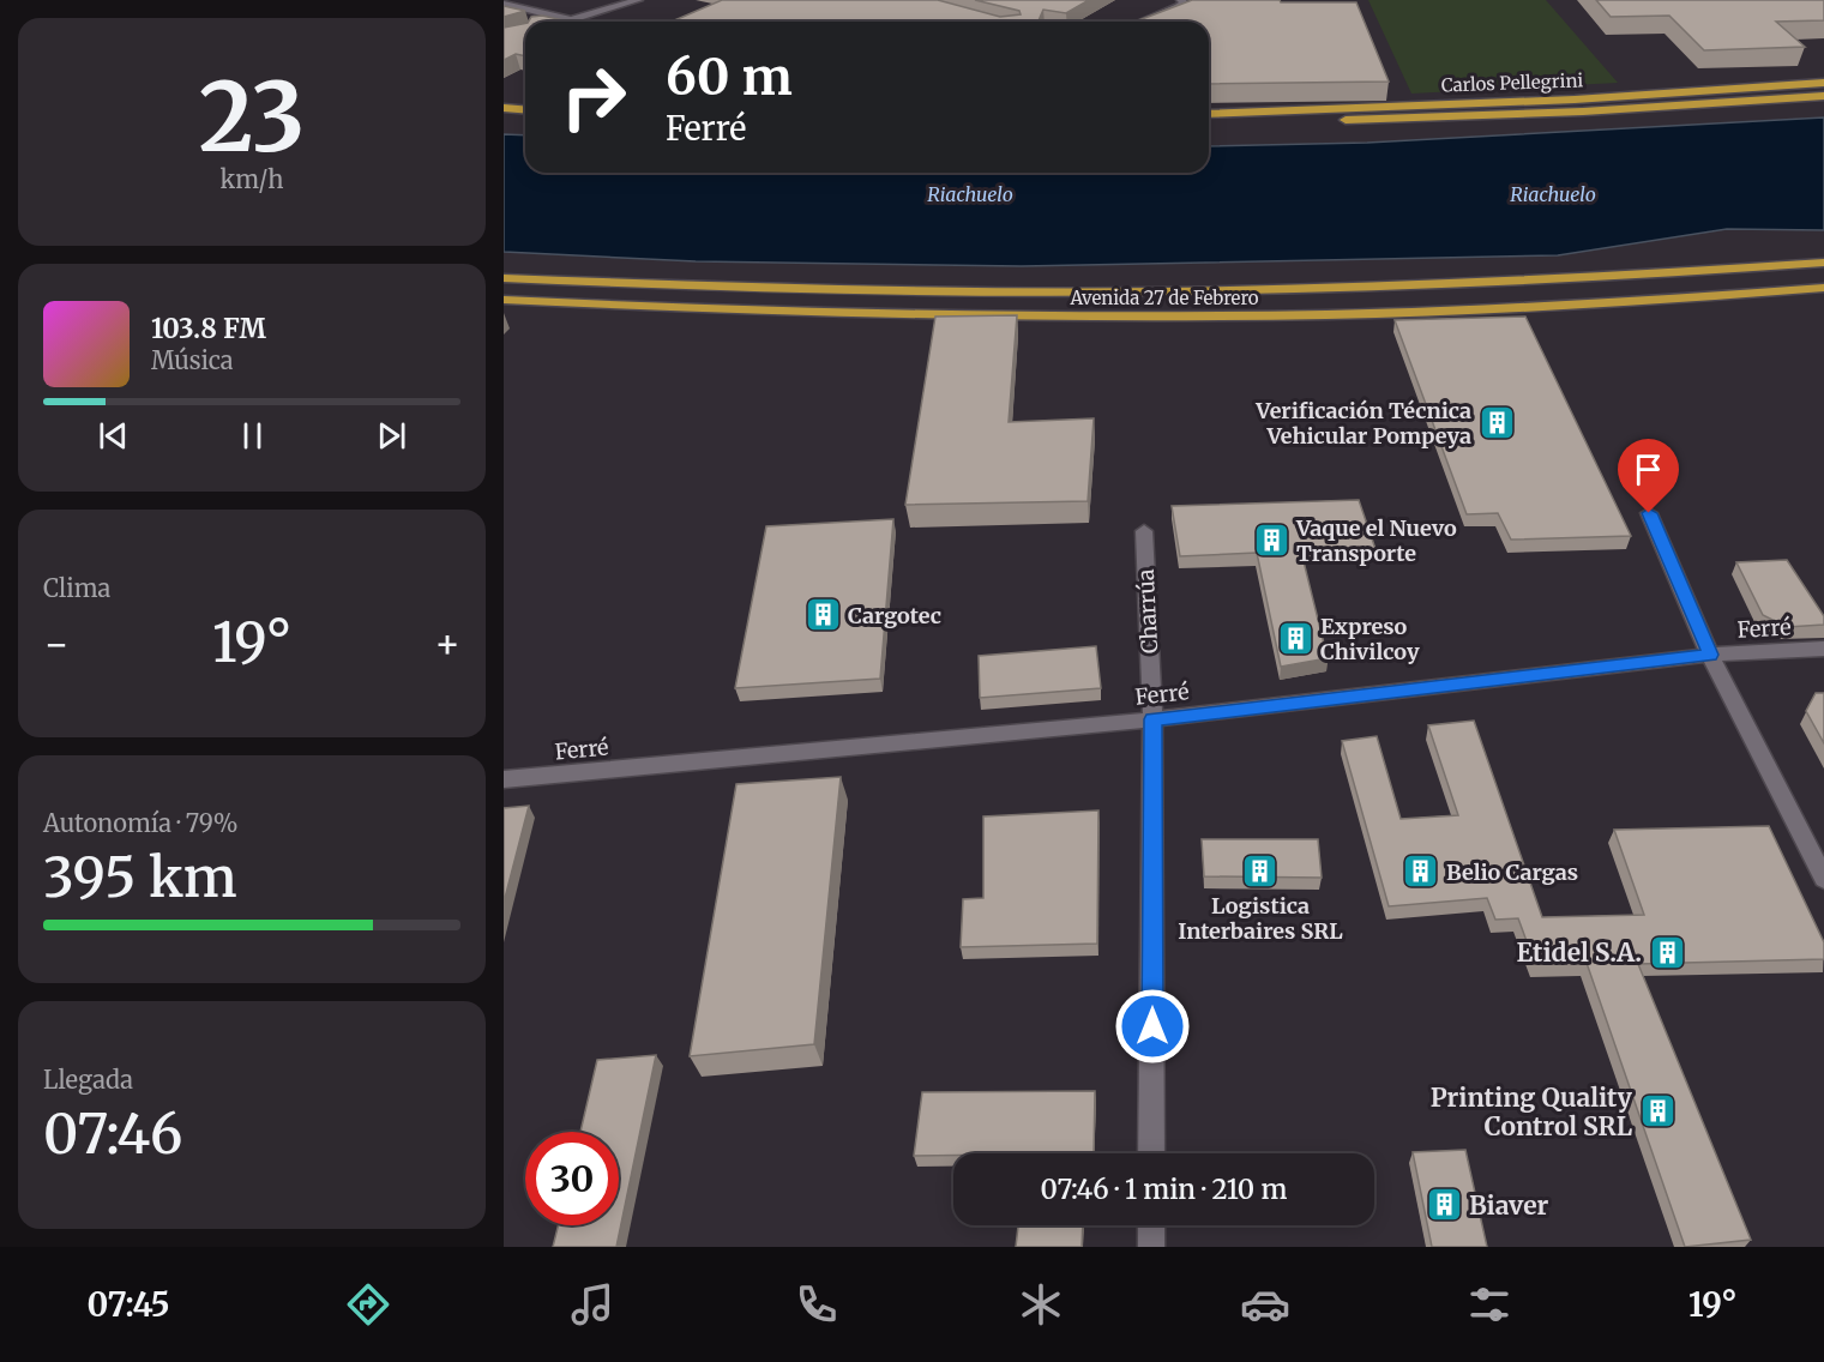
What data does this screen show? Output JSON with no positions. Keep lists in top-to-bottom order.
{
  "streets": {
    "main road": ["Carlos Pellegrini", "Avenida 27 de Febrero"],
    "street": ["Charrúa", "Ferré"]
  },
  "crossings": [
    ["Charrúa", "Ferré"]
  ],
  "water": ["Riachuelo"],
  "places": {
    "building": [
      "Verificación Técnica Vehicular Pompeya",
      "Vaque el Nuevo Transporte",
      "Cargotec",
      "Expreso Chivilcoy",
      "Logistica Interbaires SRL",
      "Belio Cargas",
      "Etidel S.A.",
      "Printing Quality Control SRL",
      "Biaver"
    ]
  },
  "page": {
    "tile": [
      ["23", "km/h"],
      "Clima",
      ["Autonomía · 79%", "395 km"],
      ["Llegada", "07:46"]
    ],
    "turn": ["60 m", "Ferré"],
    "song": ["103.8 FM", "Música"],
    "heat": ["−", "19°", "+"],
    "limit": "30",
    "trip": "07:46 · 1 min · 210 m",
    "tabs": ["07:45", "19°"]
  }
}
